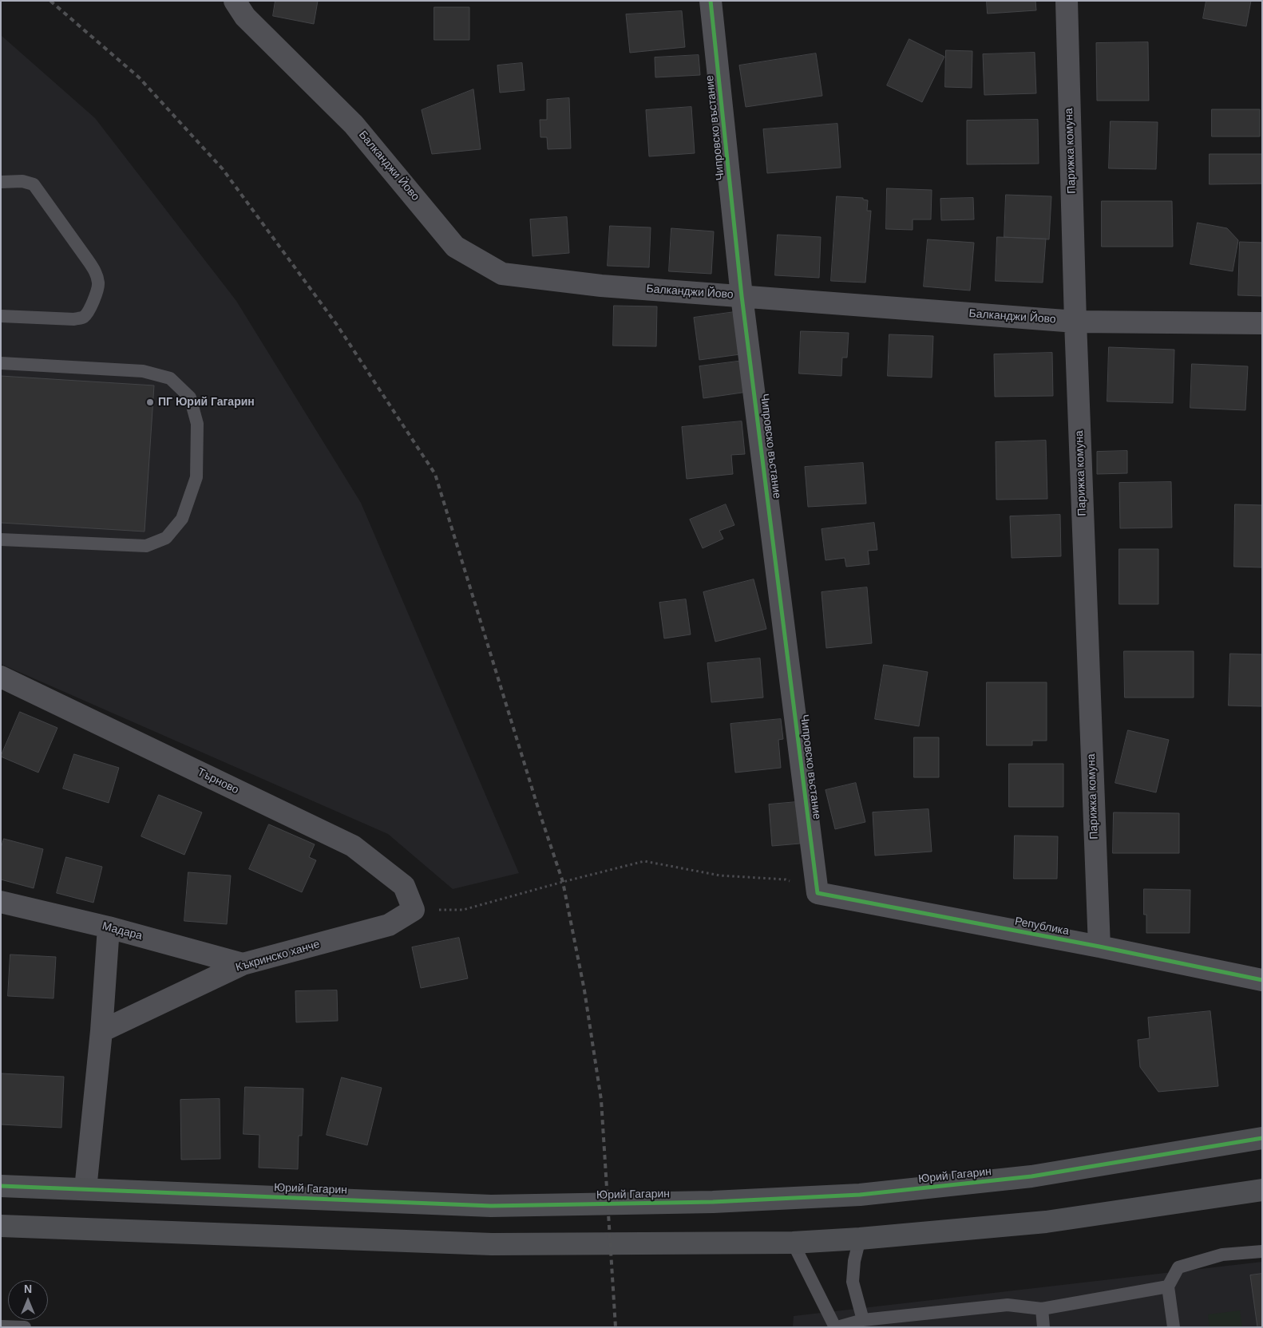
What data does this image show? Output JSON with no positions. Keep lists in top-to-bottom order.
{
  "streets": {
    "street": [
      "Чипровско въстание",
      "Парижка комуна",
      "Балканджи Йово",
      "Търново",
      "Република",
      "Мадара",
      "Къкринско ханче",
      "Юрий Гагарин"
    ]
  },
  "crossings": [
    ["Чипровско въстание", "Балканджи Йово"],
    ["Чипровско въстание", "Република"],
    ["Парижка комуна", "Балканджи Йово"],
    ["Парижка комуна", "Република"],
    ["Търново", "Къкринско ханче"],
    ["Мадара", "Къкринско ханче"]
  ],
  "places": ["ПГ Юрий Гагарин"],
  "north": "top"
}
